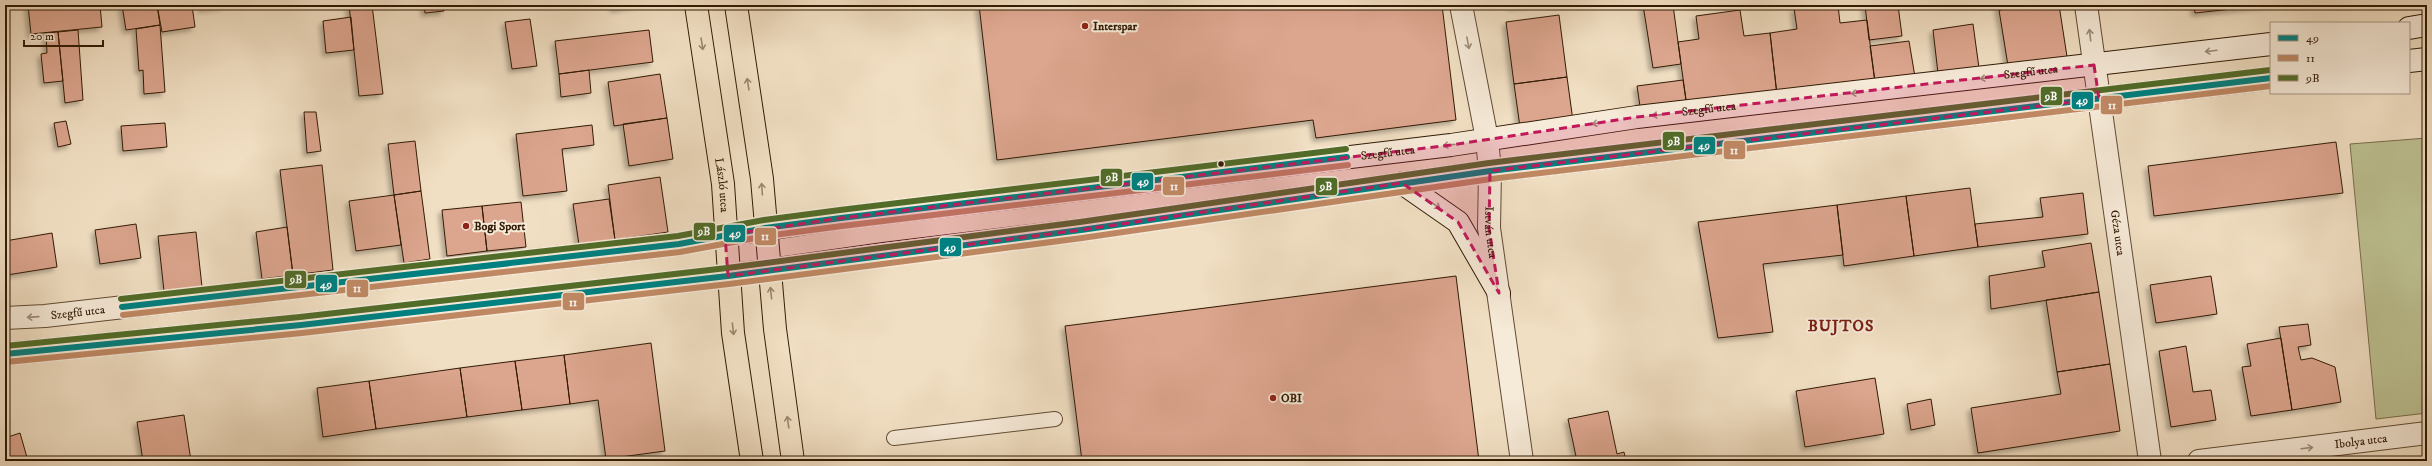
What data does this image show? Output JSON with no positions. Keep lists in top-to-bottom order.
{
  "streets": {
    "main road": ["László utca"],
    "street": [
      "Szegfű utca",
      "István utca",
      "Géza utca",
      "Ibolya utca"
    ]
  },
  "crossings": [
    ["Szegfű utca", "László utca"],
    ["Szegfű utca", "István utca"],
    ["Szegfű utca", "Géza utca"]
  ],
  "one_way": ["Ibolya utca"],
  "districts": ["BUJTOS"],
  "places": ["Interspar", "Bogi Sport", "OBI"],
  "lines": ["transit line 9B", "transit line 49", "transit line 11"],
  "legend": ["49", "11", "9B"],
  "scale_bar": "20 m"
}
